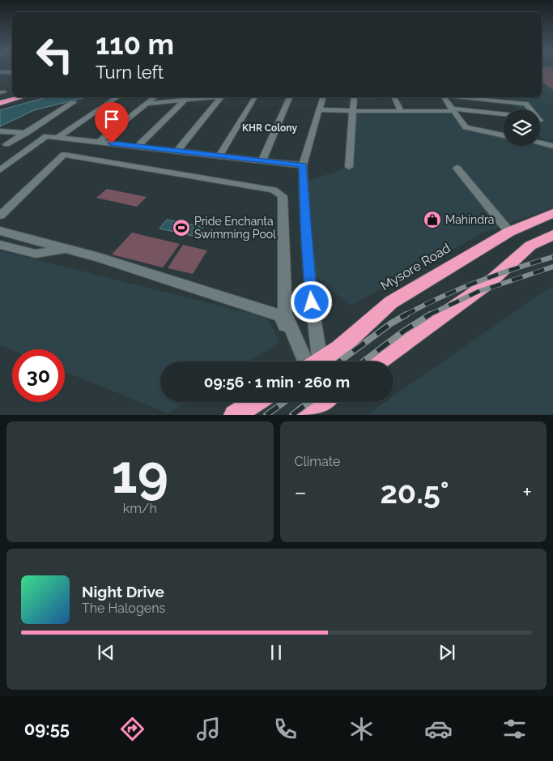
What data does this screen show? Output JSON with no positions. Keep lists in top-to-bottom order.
{
  "streets": {
    "highway": ["Mysore Road"]
  },
  "districts": ["KHR Colony"],
  "places": {
    "shop": ["Mahindra"],
    "sports": ["Pride Enchanta Swimming Pool"]
  },
  "page": {
    "turn": ["110 m", "Turn left"],
    "limit": "30",
    "trip": "09:56 · 1 min · 260 m",
    "tile": [
      ["19", "km/h"],
      "Climate"
    ],
    "heat": ["−", "20.5°", "+"],
    "song": ["Night Drive", "The Halogens"],
    "tabs": "09:55"
  }
}
